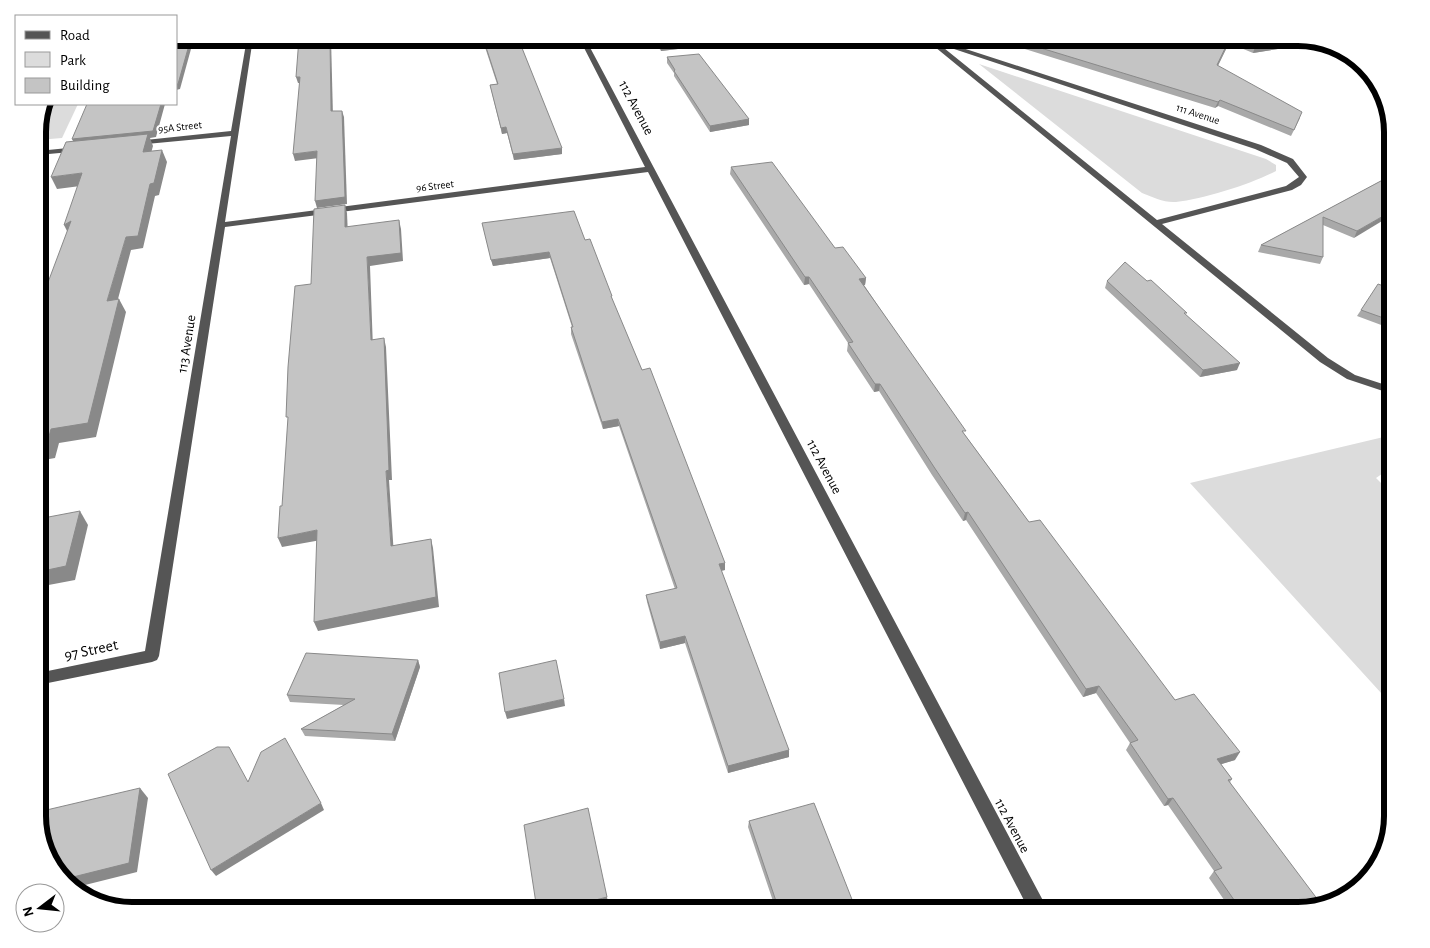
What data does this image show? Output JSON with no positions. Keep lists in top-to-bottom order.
{
  "streets": {
    "street": [
      "112 Avenue",
      "111 Avenue",
      "95A Street",
      "96 Street",
      "113 Avenue",
      "97 Street"
    ]
  },
  "crossings": [
    ["112 Avenue", "96 Street"],
    ["95A Street", "113 Avenue"],
    ["96 Street", "113 Avenue"],
    ["113 Avenue", "97 Street"]
  ],
  "legend": ["Road", "Park", "Building"],
  "north": "left"
}
